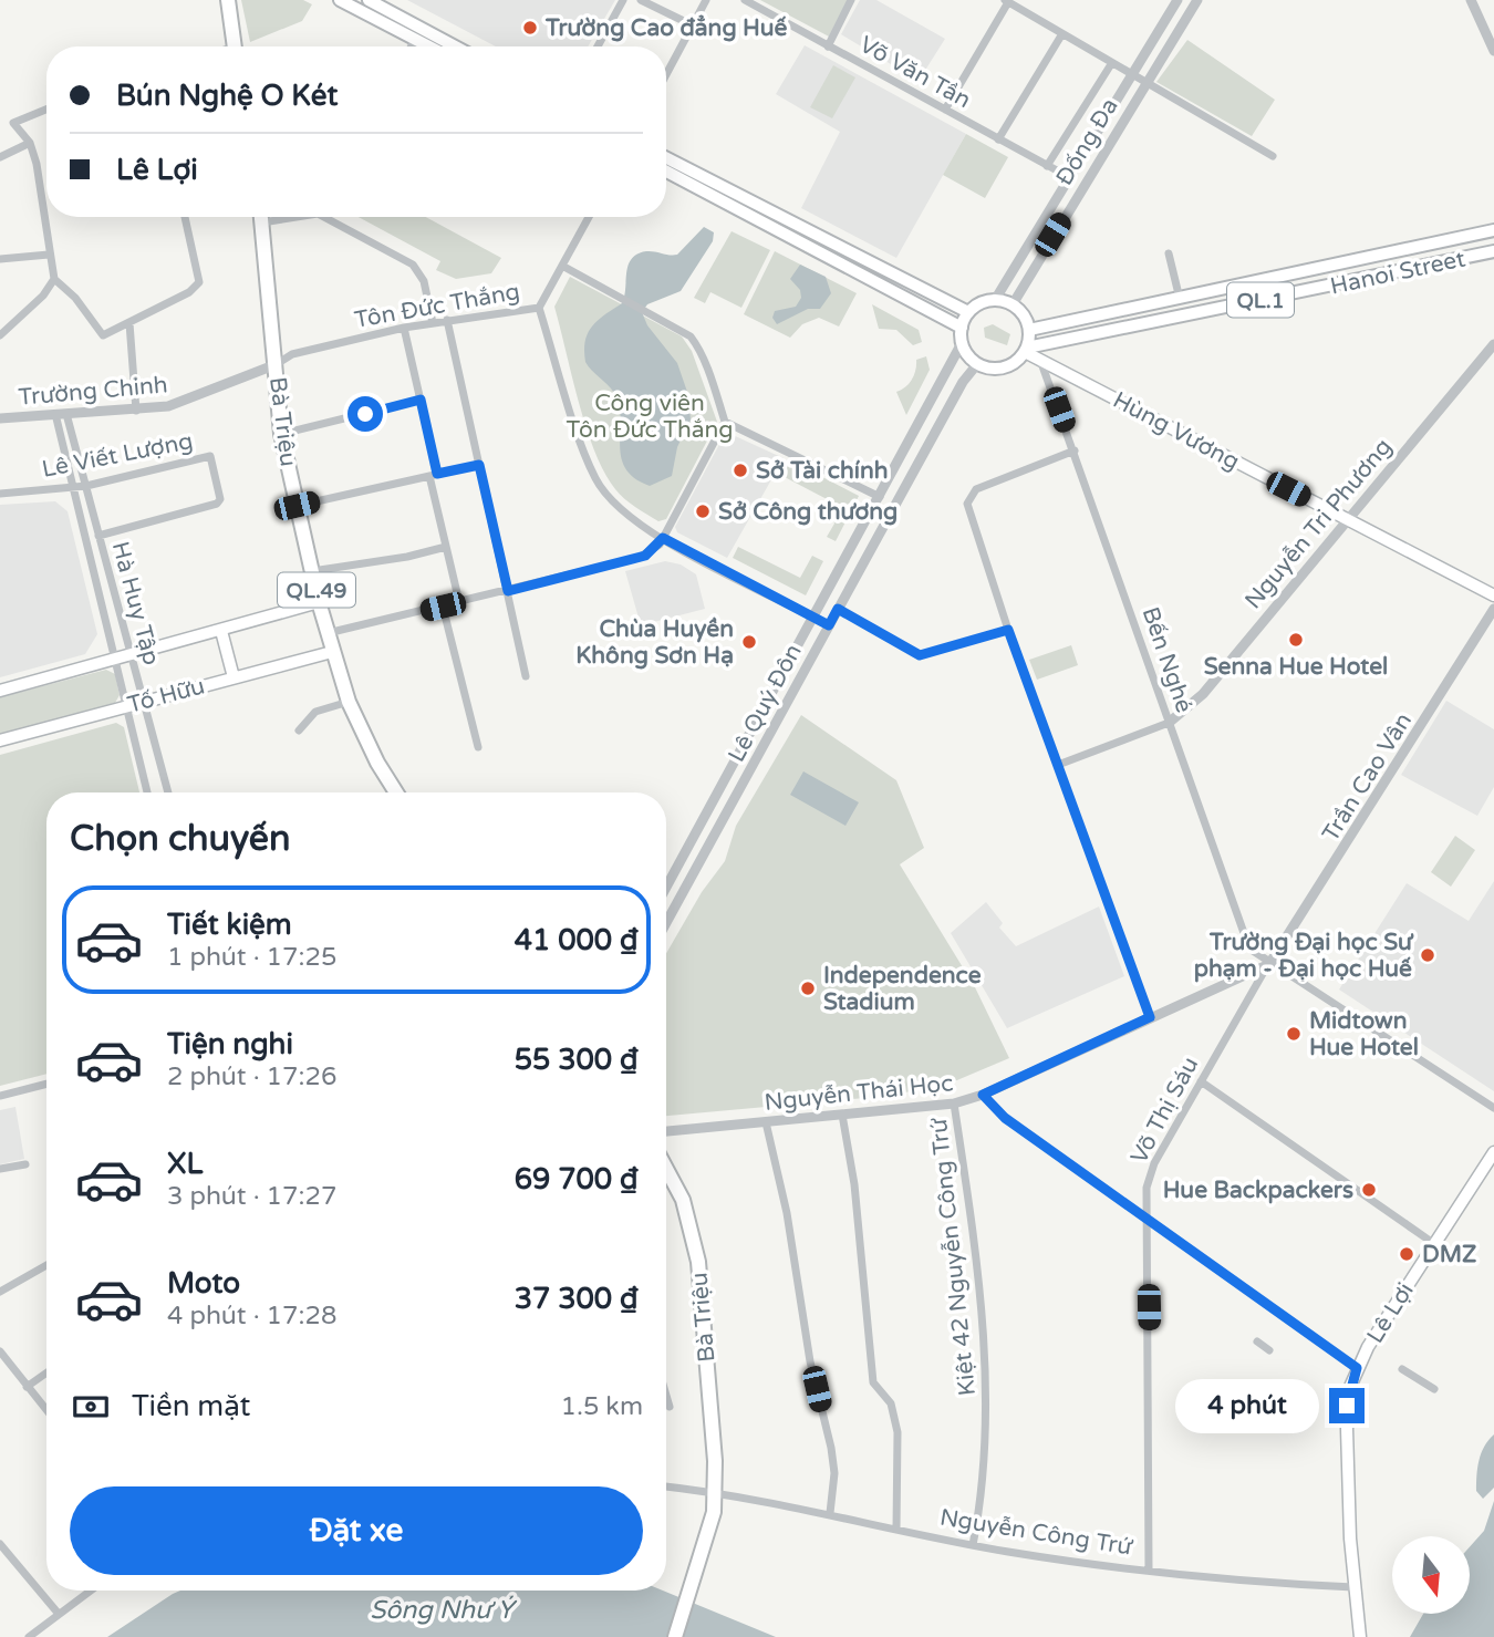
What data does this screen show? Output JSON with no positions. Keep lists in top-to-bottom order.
{
  "streets": {
    "highway": ["Bà Triệu", "QL.49"],
    "main road": [
      "Hanoi Street",
      "QL.1",
      "Hùng Vương",
      "Tố Hữu",
      "Lê Lợi"
    ],
    "street": [
      "Võ Văn Tần",
      "Đống Đa",
      "Tôn Đức Thắng",
      "Trường Chinh",
      "Lê Viết Lượng",
      "Nguyễn Tri Phương",
      "Hà Huy Tập",
      "Bến Nghé",
      "Lê Quý Đôn",
      "Trần Cao Vân",
      "Nguyễn Thái Học",
      "Võ Thị Sáu",
      "Kiệt 42 Nguyễn Công Trứ",
      "Nguyễn Công Trứ"
    ]
  },
  "crossings": [
    ["Võ Văn Tần", "Đống Đa"],
    ["Đống Đa", "Hanoi Street"],
    ["Đống Đa", "QL.1"],
    ["Đống Đa", "Hùng Vương"],
    ["Đống Đa", "Lê Quý Đôn"],
    ["Hanoi Street", "QL.1"],
    ["Hanoi Street", "Hùng Vương"],
    ["Hanoi Street", "Lê Quý Đôn"],
    ["QL.1", "Hùng Vương"],
    ["QL.1", "Lê Quý Đôn"],
    ["Tôn Đức Thắng", "Trường Chinh"],
    ["Tôn Đức Thắng", "Bà Triệu"],
    ["Tôn Đức Thắng", "Lê Quý Đôn"],
    ["Trường Chinh", "Bà Triệu"],
    ["Trường Chinh", "Hà Huy Tập"],
    ["Bà Triệu", "Tố Hữu"],
    ["Bà Triệu", "Nguyễn Công Trứ"],
    ["Hùng Vương", "Nguyễn Tri Phương"],
    ["Hùng Vương", "Bến Nghé"],
    ["Hùng Vương", "Lê Quý Đôn"],
    ["Lê Viết Lượng", "Hà Huy Tập"],
    ["Nguyễn Tri Phương", "Bến Nghé"],
    ["Hà Huy Tập", "Tố Hữu"],
    ["Bến Nghé", "Trần Cao Vân"],
    ["Bến Nghé", "Nguyễn Thái Học"],
    ["Bến Nghé", "Võ Thị Sáu"],
    ["Trần Cao Vân", "Nguyễn Thái Học"],
    ["Trần Cao Vân", "Võ Thị Sáu"],
    ["Nguyễn Thái Học", "Võ Thị Sáu"],
    ["Nguyễn Thái Học", "Kiệt 42 Nguyễn Công Trứ"],
    ["Võ Thị Sáu", "Nguyễn Công Trứ"],
    ["Kiệt 42 Nguyễn Công Trứ", "Nguyễn Công Trứ"],
    ["Lê Lợi", "Nguyễn Công Trứ"]
  ],
  "water": ["Sông Như Ý"],
  "parks": ["Công viên Tôn Đức Thắng"],
  "places": [
    "Trường Cao đẳng Huế",
    "Sở Tài chính",
    "Sở Công thương",
    "Senna Hue Hotel",
    "Chùa Huyền Không Sơn Hạ",
    "Trường Đại học Sư phạm - Đại học Huế",
    "Independence Stadium",
    "Midtown Hue Hotel",
    "Hue Backpackers",
    "DMZ"
  ],
  "north": "bottom",
  "page": {
    "banner": ["Bún Nghệ O Két", "Lê Lợi"],
    "heading": "Chọn chuyến",
    "list": [
      {
        "name": "Tiết kiệm",
        "note": "1 phút · 17:25",
        "value": "41 000 ₫"
      },
      {
        "name": "Tiện nghi",
        "note": "2 phút · 17:26",
        "value": "55 300 ₫"
      },
      {
        "name": "XL",
        "note": "3 phút · 17:27",
        "value": "69 700 ₫"
      },
      {
        "name": "Moto",
        "note": "4 phút · 17:28",
        "value": "37 300 ₫"
      }
    ],
    "pay": ["Tiền mặt", "1.5 km"],
    "bubble": "4 phút",
    "buttons": "Đặt xe"
  }
}
